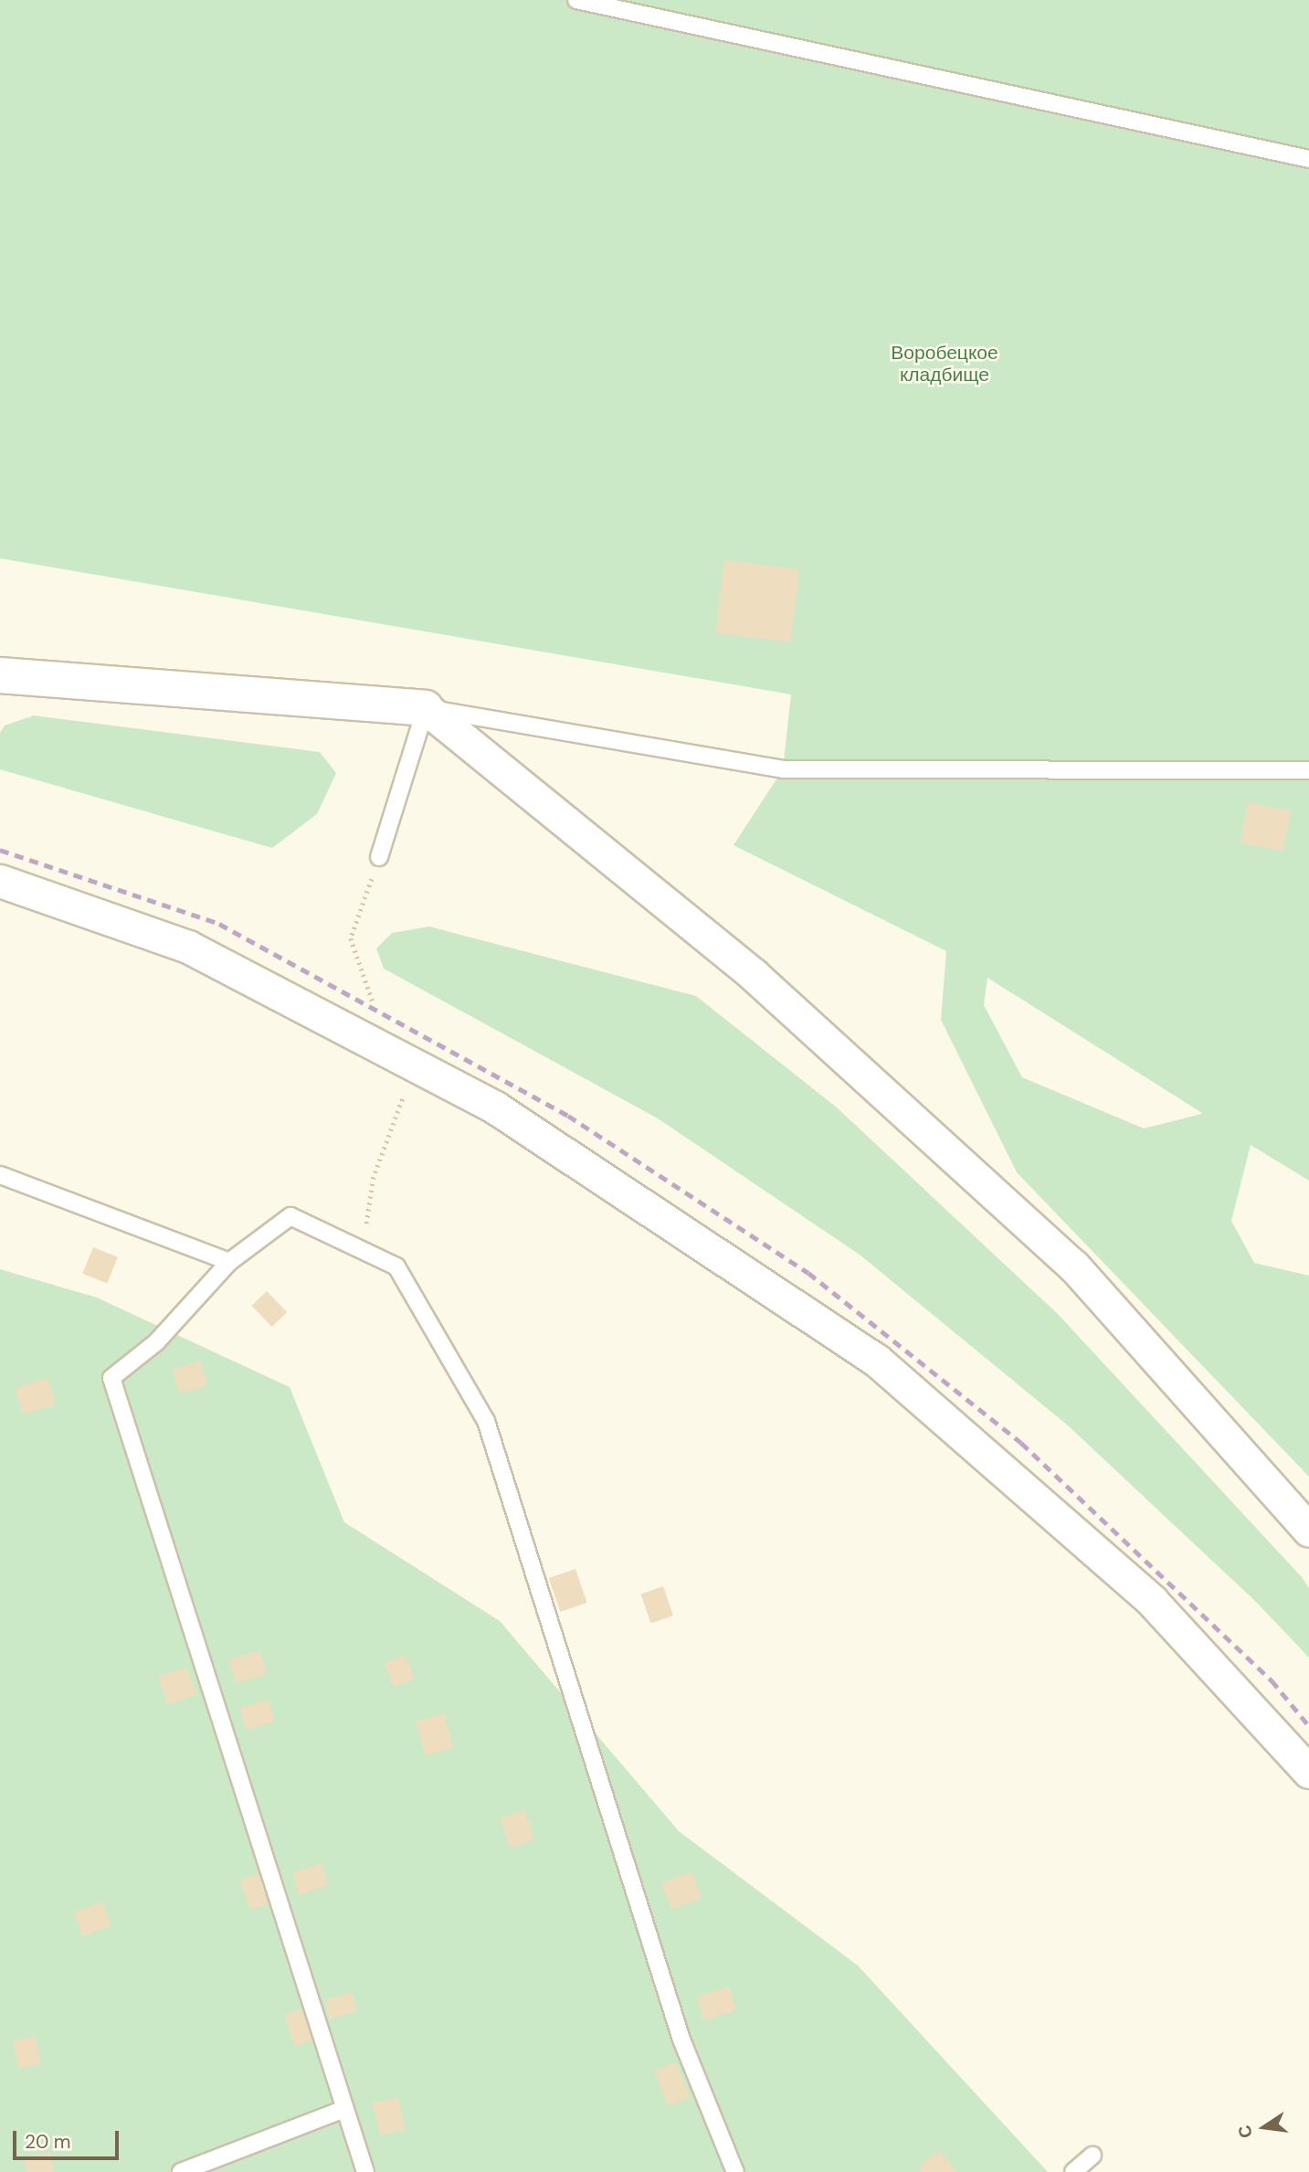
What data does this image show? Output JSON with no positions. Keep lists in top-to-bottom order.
{
  "parks": ["Воробецкое кладбище"],
  "scale_bar": "20 m",
  "north": "left"
}
